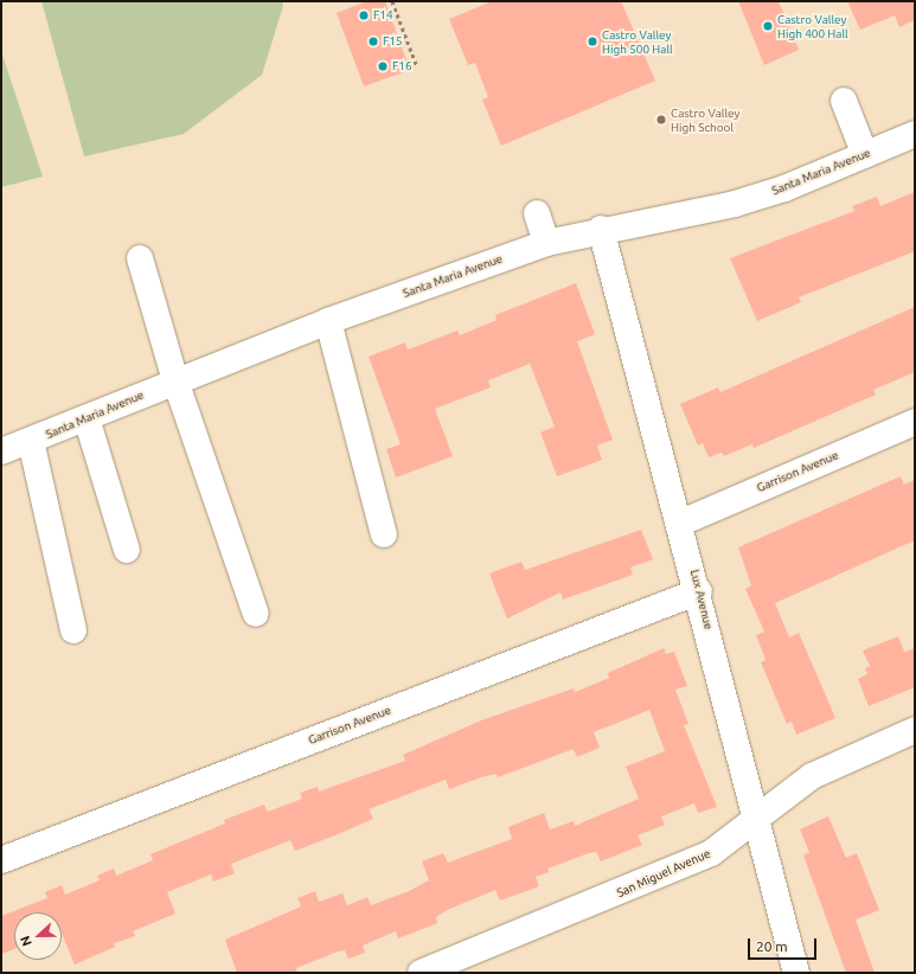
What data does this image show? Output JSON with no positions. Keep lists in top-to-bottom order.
{
  "streets": {
    "street": [
      "Santa Maria Avenue",
      "Garrison Avenue",
      "Lux Avenue",
      "San Miguel Avenue"
    ]
  },
  "crossings": [
    ["Santa Maria Avenue", "Lux Avenue"],
    ["Garrison Avenue", "Lux Avenue"],
    ["Lux Avenue", "San Miguel Avenue"]
  ],
  "places": [
    "F14",
    "Castro Valley High 400 Hall",
    "F15",
    "Castro Valley High 500 Hall",
    "F16",
    "Castro Valley High School"
  ],
  "scale_bar": "20 m",
  "north": "left"
}
